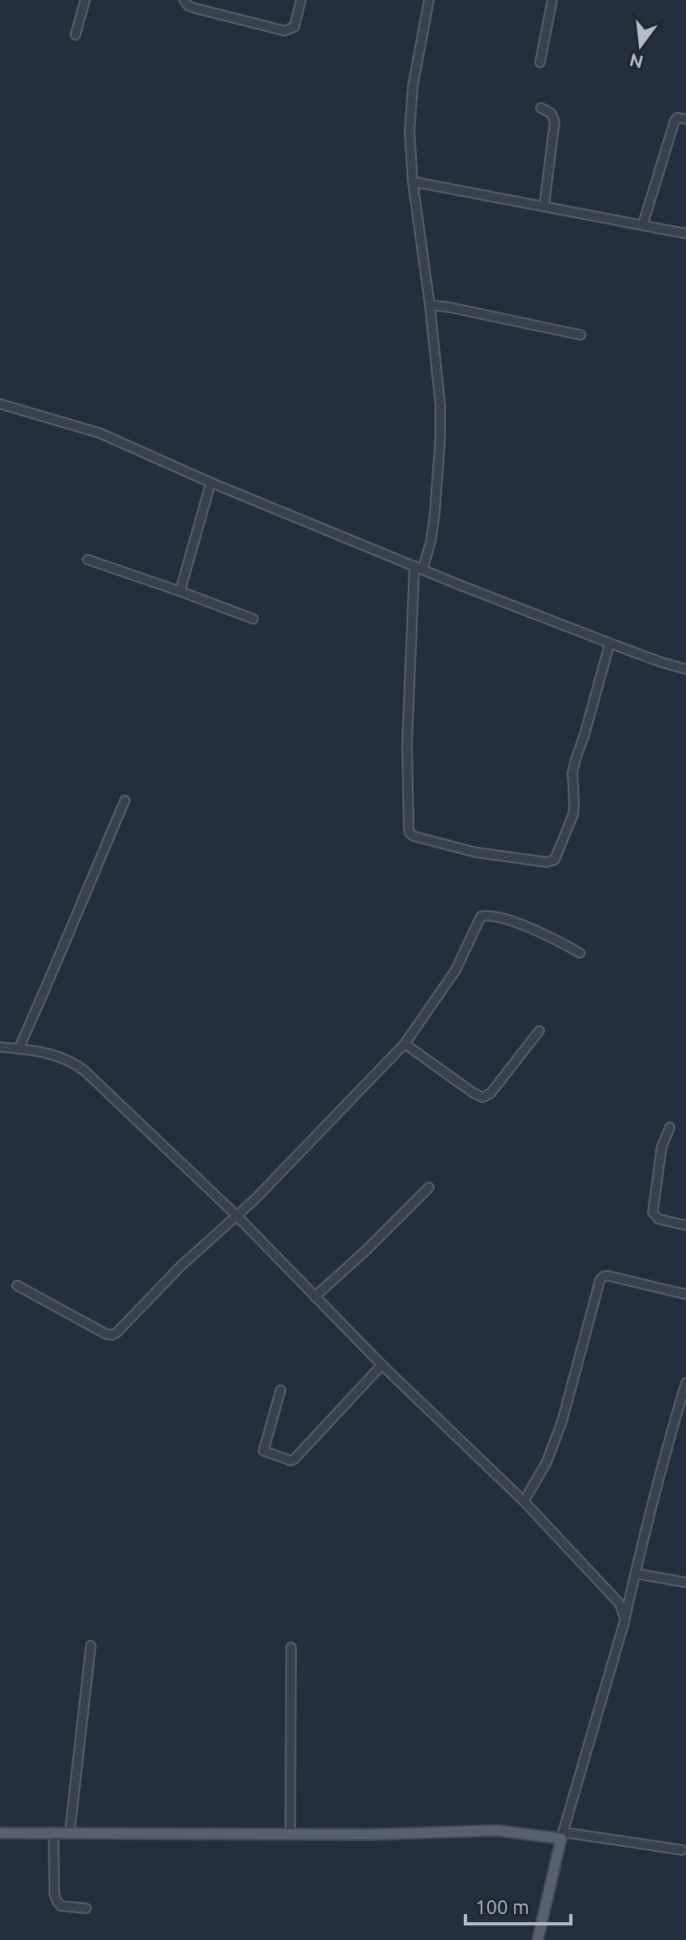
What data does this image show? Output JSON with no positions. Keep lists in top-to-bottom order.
{
  "scale_bar": "100 m",
  "north": "bottom"
}
